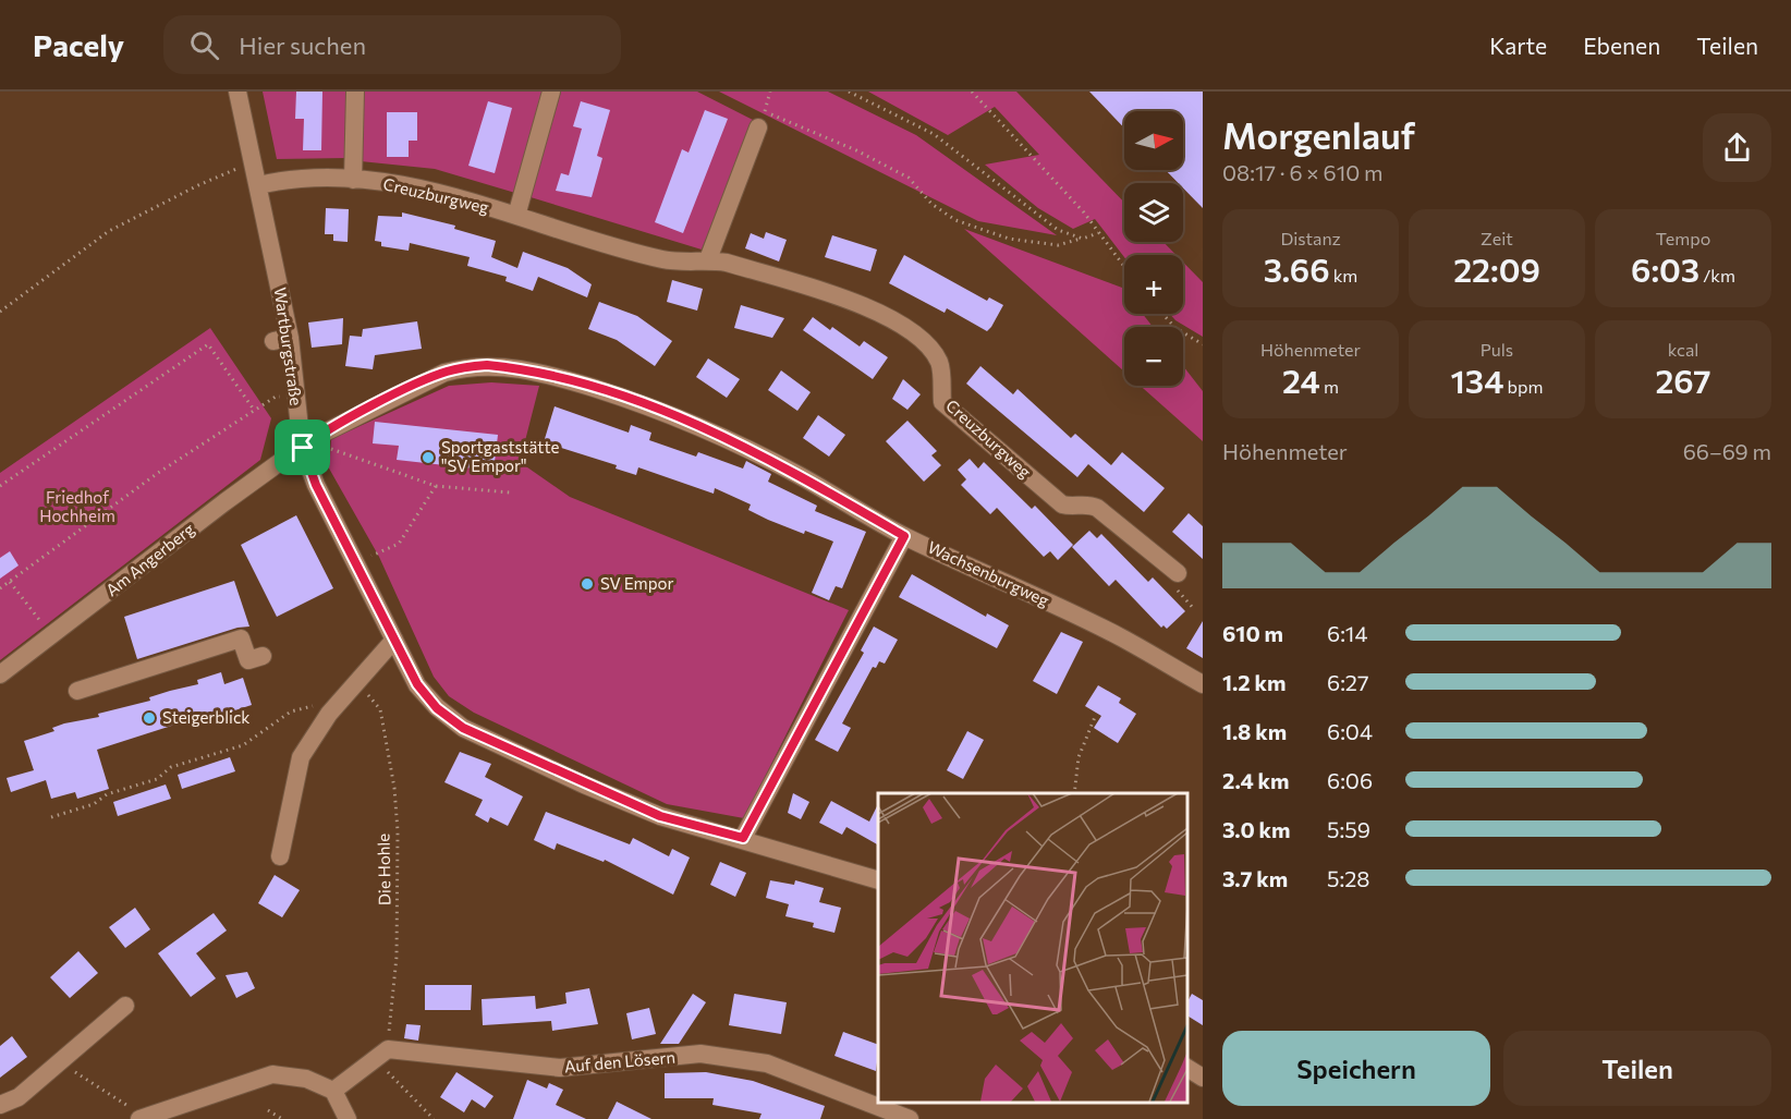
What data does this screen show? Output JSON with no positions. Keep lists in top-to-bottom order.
{
  "streets": {
    "street": [
      "Creuzburgweg",
      "Wartburgstraße",
      "Am Angerberg",
      "Wachsenburgweg",
      "Auf den Lösern"
    ],
    "path": ["Die Hohle"]
  },
  "crossings": [
    ["Creuzburgweg", "Wartburgstraße"],
    ["Wartburgstraße", "Am Angerberg"],
    ["Wartburgstraße", "Wachsenburgweg"],
    ["Am Angerberg", "Wachsenburgweg"],
    ["Die Hohle", "Auf den Lösern"]
  ],
  "parks": ["Friedhof Hochheim"],
  "places": ["Sportgaststätte \"SV Empor\"", "SV Empor", "Steigerblick"],
  "north": "right",
  "page": {
    "header": "Pacely",
    "search": "Hier suchen",
    "nav": ["Karte", "Ebenen", "Teilen"],
    "heading": ["Morgenlauf", "08:17 · 6 × 610 m"],
    "map_buttons": ["+", "−"],
    "stats": [
      ["Distanz", "3.66 km"],
      ["Zeit", "22:09"],
      ["Tempo", "6:03 /km"],
      ["Höhenmeter", "24 m"],
      ["Puls", "134 bpm"],
      ["kcal", "267"]
    ],
    "chart": ["Höhenmeter", "66–69 m"],
    "list": [
      {
        "name": "610 m",
        "note": "6:14"
      },
      {
        "name": "1.2 km",
        "note": "6:27"
      },
      {
        "name": "1.8 km",
        "note": "6:04"
      },
      {
        "name": "2.4 km",
        "note": "6:06"
      },
      {
        "name": "3.0 km",
        "note": "5:59"
      },
      {
        "name": "3.7 km",
        "note": "5:28"
      }
    ],
    "buttons": ["Speichern", "Teilen"]
  }
}
